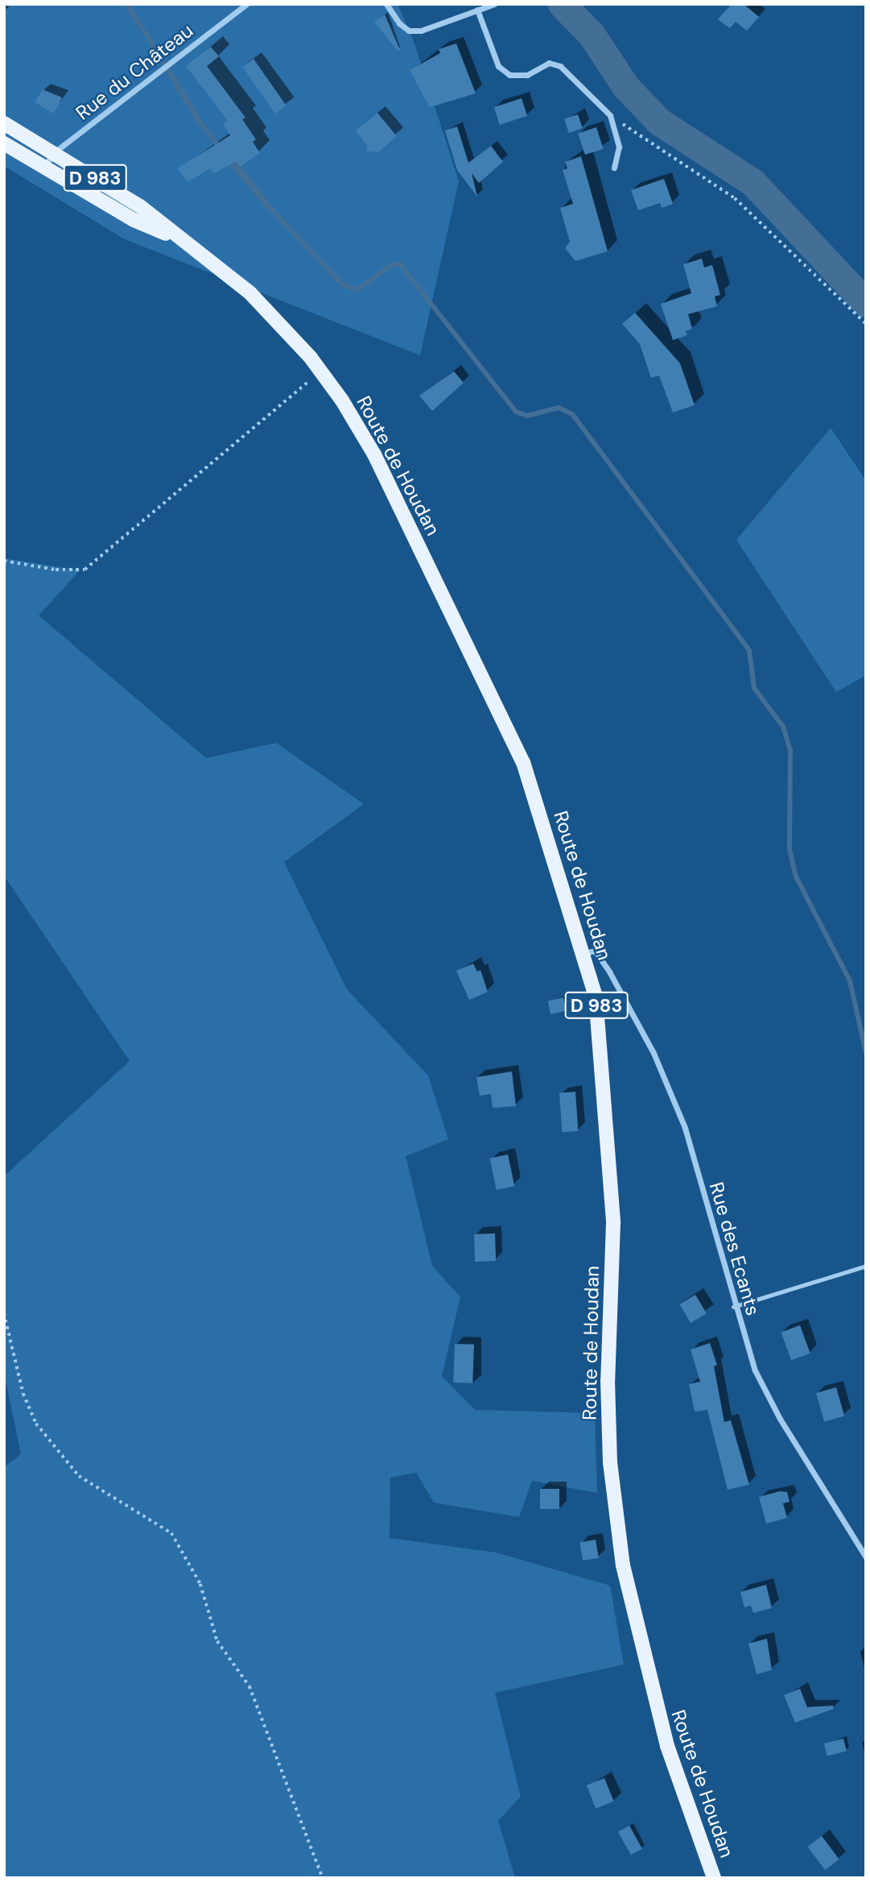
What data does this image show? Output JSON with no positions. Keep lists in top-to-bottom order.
{
  "streets": {
    "main road": ["D 983", "Route de Houdan"],
    "street": ["Rue du Château", "Rue des Ecants"]
  },
  "crossings": [
    ["Rue du Château", "Route de Houdan"],
    ["Route de Houdan", "Rue des Ecants"]
  ]
}
